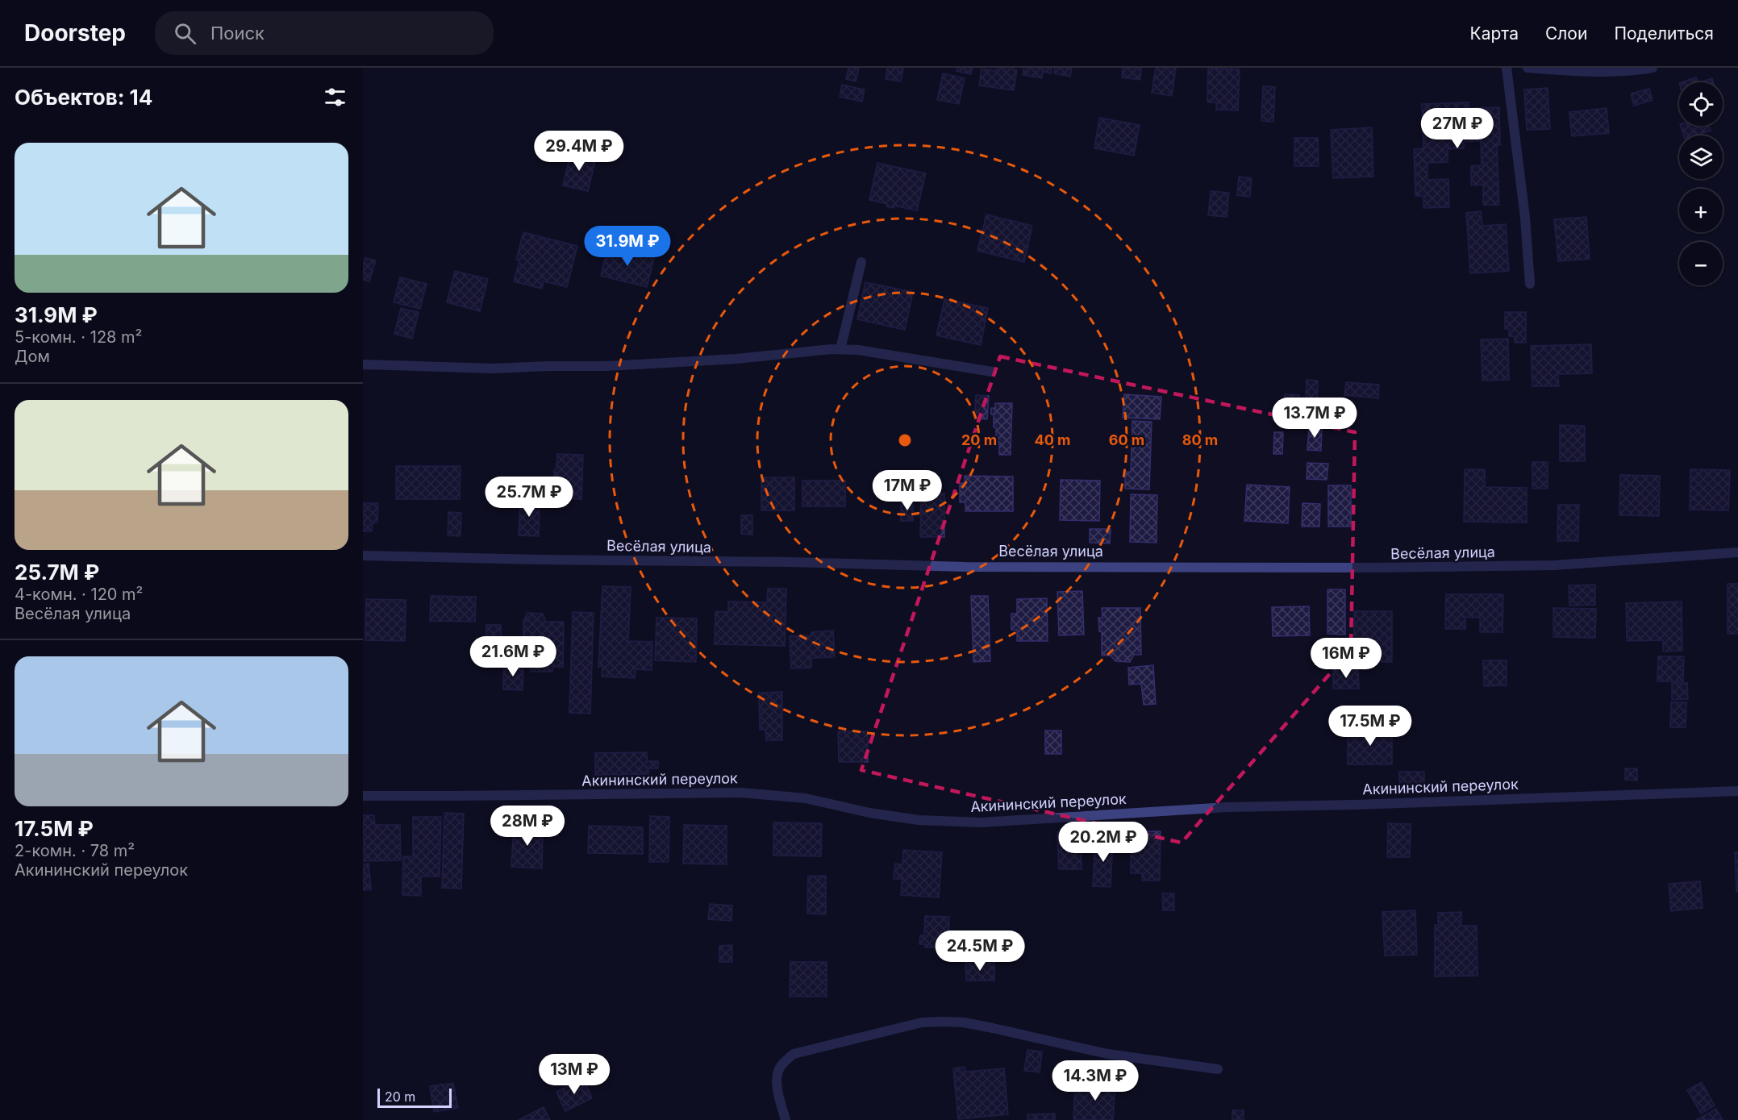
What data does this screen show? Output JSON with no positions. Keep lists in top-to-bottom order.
{
  "streets": {
    "street": ["Весёлая улица", "Акининский переулок"]
  },
  "scale_bar": "20 m",
  "page": {
    "header": "Doorstep",
    "search": "Поиск",
    "nav": ["Карта", "Слои", "Поделиться"],
    "heading": "Объектов: 14",
    "map_buttons": ["+", "−"],
    "price": [
      "27M ₽",
      "29.4M ₽",
      "31.9M ₽",
      "13.7M ₽",
      "17M ₽",
      "25.7M ₽",
      "21.6M ₽",
      "16M ₽",
      "17.5M ₽",
      "28M ₽",
      "20.2M ₽",
      "24.5M ₽",
      "13M ₽",
      "14.3M ₽"
    ],
    "list": [
      {
        "name": "31.9M ₽",
        "note": "5-комн. · 128 m² · Дом"
      },
      {
        "name": "25.7M ₽",
        "note": "4-комн. · 120 m² · Весёлая улица"
      },
      {
        "name": "17.5M ₽",
        "note": "2-комн. · 78 m² · Акининский переулок"
      }
    ],
    "scale": "20 m"
  },
  "rings": [
    "20 m",
    "40 m",
    "60 m",
    "80 m"
  ]
}
